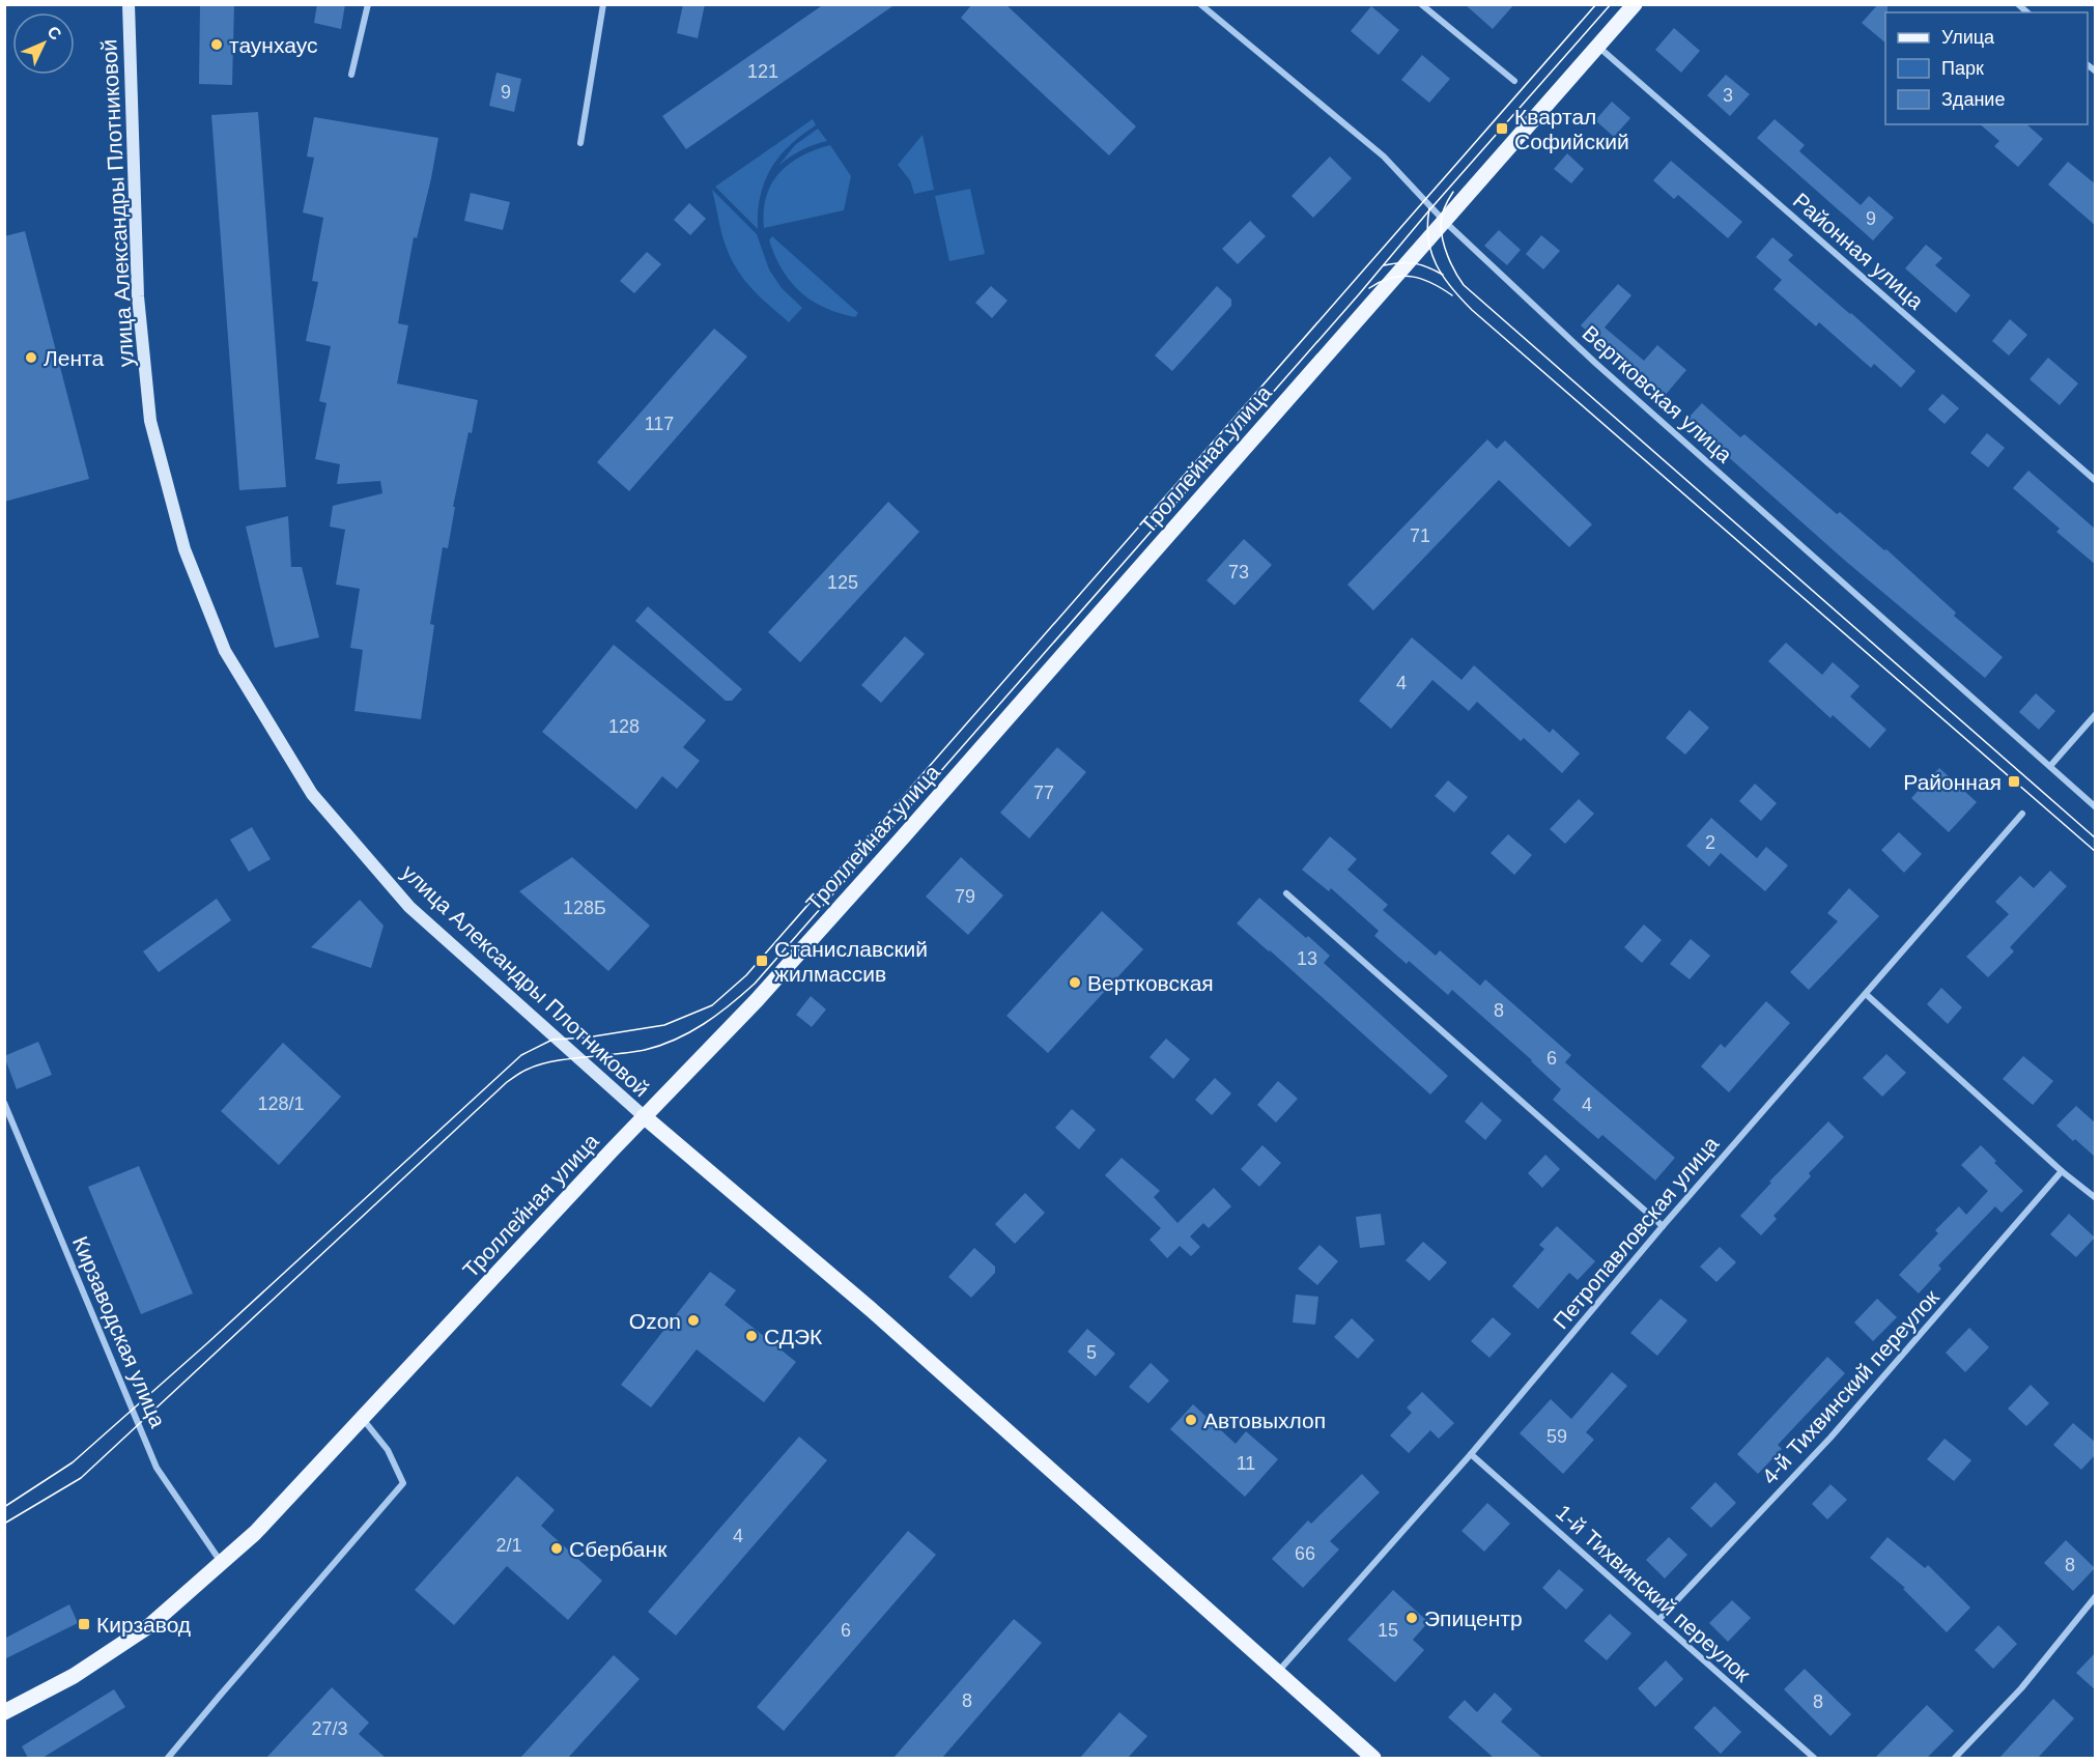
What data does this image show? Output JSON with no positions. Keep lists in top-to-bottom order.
{
  "streets": {
    "main road": ["улица Александры Плотниковой", "Троллейная улица"],
    "street": [
      "Районная улица",
      "Вертковская улица",
      "Петропавловская улица",
      "Кирзаводская улица",
      "4-й Тихвинский переулок",
      "1-й Тихвинский переулок"
    ]
  },
  "crossings": [
    ["улица Александры Плотниковой", "Троллейная улица"],
    ["Районная улица", "Троллейная улица"],
    ["Вертковская улица", "Троллейная улица"],
    ["Троллейная улица", "Кирзаводская улица"],
    ["Петропавловская улица", "1-й Тихвинский переулок"],
    ["4-й Тихвинский переулок", "1-й Тихвинский переулок"]
  ],
  "places": {
    "other": [
      "таунхаус",
      "Лента",
      "Вертковская",
      "Ozon",
      "СДЭК",
      "Автовыхлоп",
      "Сбербанк",
      "Эпицентр"
    ],
    "transit": [
      "Квартал Софийский",
      "Районная",
      "Станиславский жилмассив",
      "Кирзавод"
    ]
  },
  "house_numbers": [
    "121",
    "9",
    "3",
    "9",
    "117",
    "71",
    "73",
    "125",
    "4",
    "128",
    "77",
    "2",
    "79",
    "128Б",
    "13",
    "8",
    "6",
    "128/1",
    "4",
    "5",
    "59",
    "11",
    "4",
    "2/1",
    "66",
    "8",
    "6",
    "15",
    "8",
    "8",
    "27/3"
  ],
  "legend": ["Улица", "Парк", "Здание"],
  "north": "top right"
}
